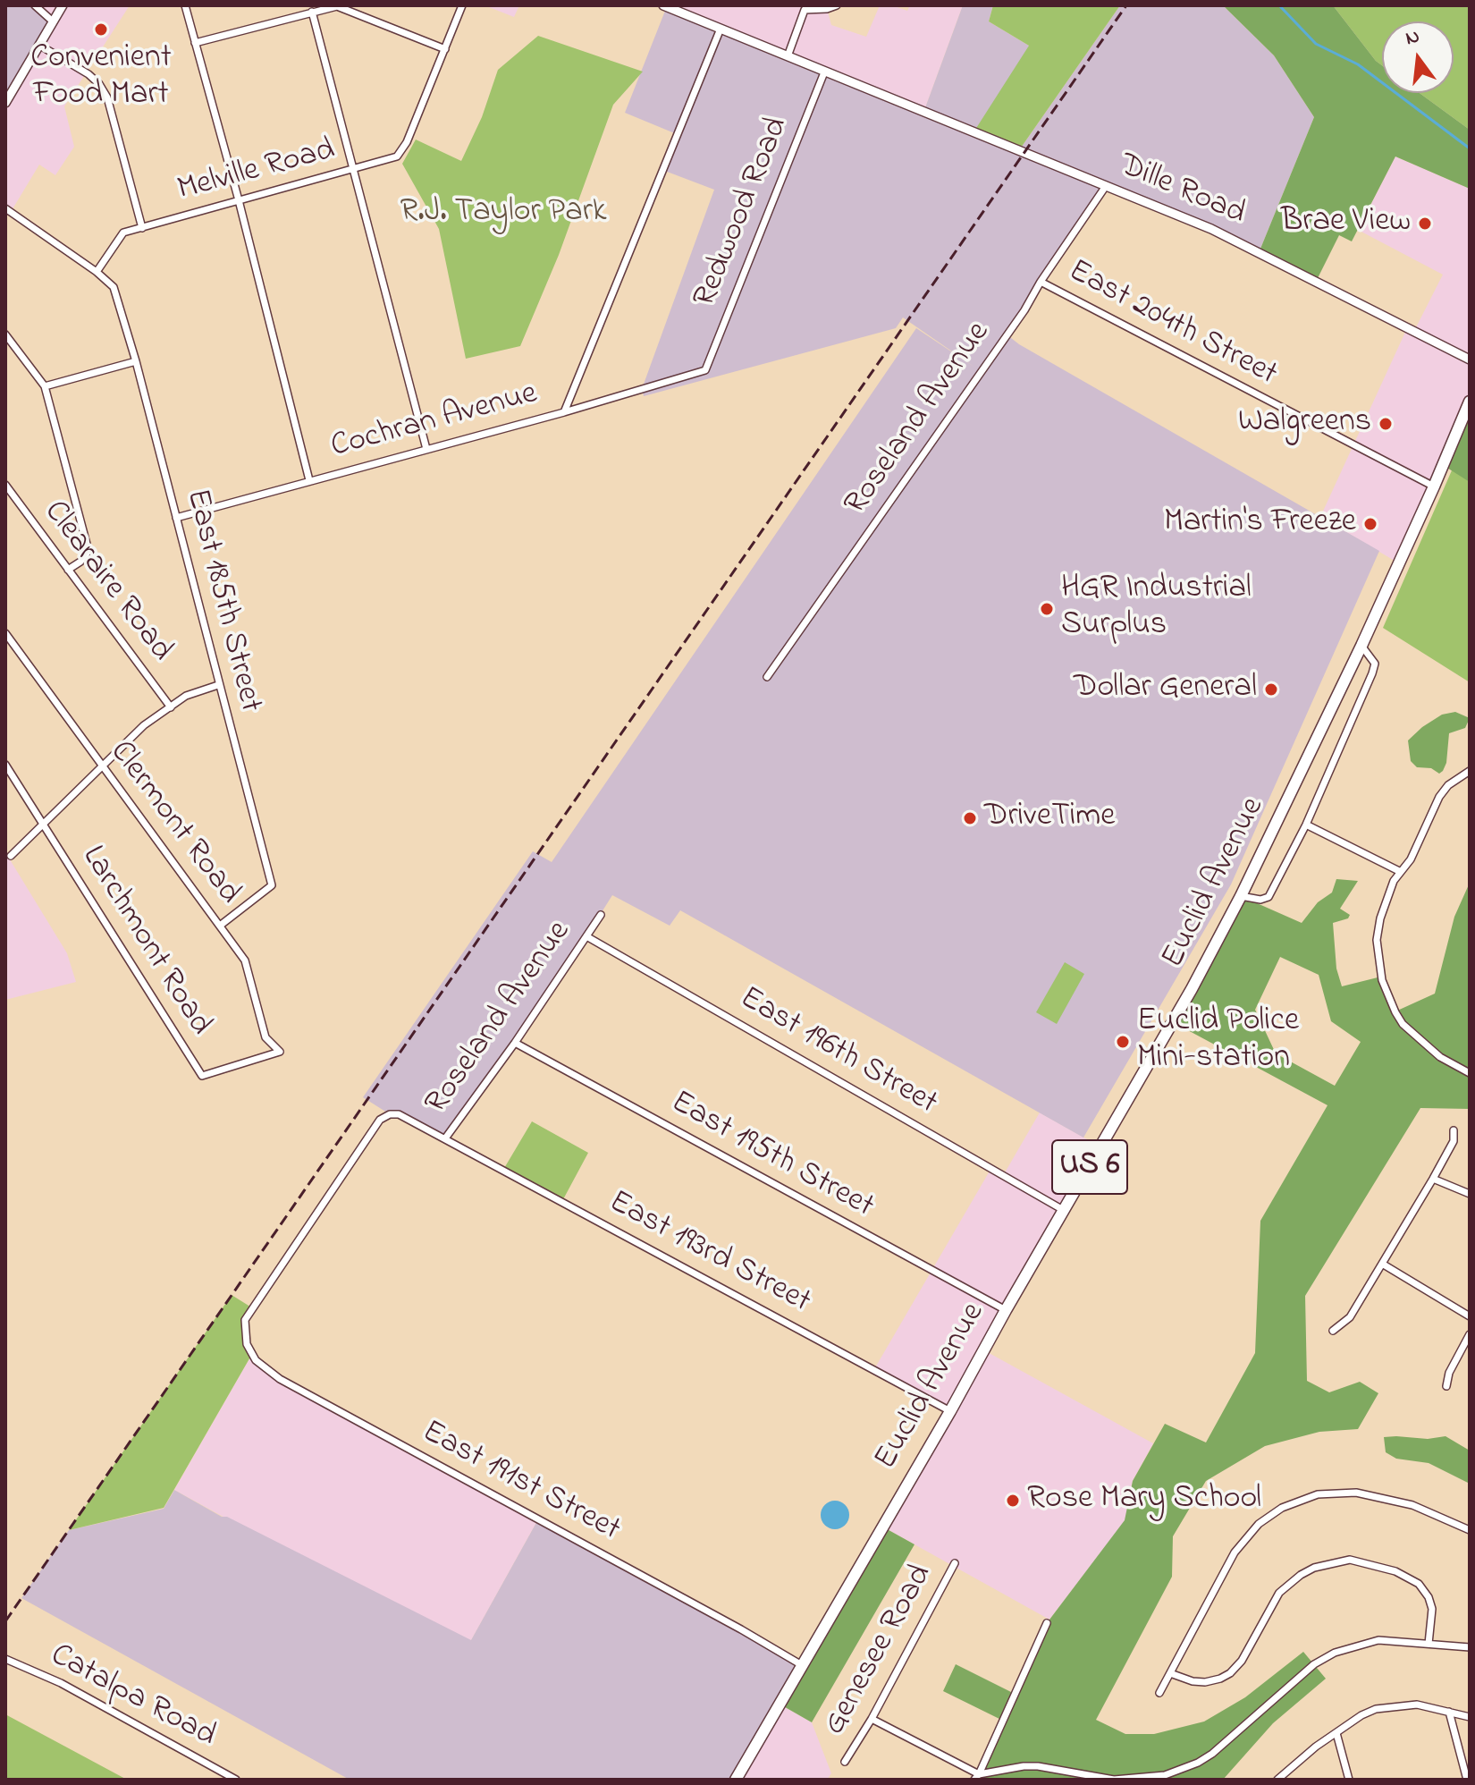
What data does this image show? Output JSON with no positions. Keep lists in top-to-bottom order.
{
  "streets": {
    "main road": ["Euclid Avenue", "US 6"],
    "street": [
      "Melville Road",
      "Dille Road",
      "Redwood Road",
      "East 204th Street",
      "Roseland Avenue",
      "Cochran Avenue",
      "Clearaire Road",
      "East 185th Street",
      "Clermont Road",
      "Larchmont Road",
      "East 196th Street",
      "East 195th Street",
      "East 193rd Street",
      "East 191st Street",
      "Genesee Road",
      "Catalpa Road"
    ]
  },
  "crossings": [
    ["Melville Road", "East 185th Street"],
    ["Dille Road", "Redwood Road"],
    ["Dille Road", "Roseland Avenue"],
    ["Redwood Road", "Cochran Avenue"],
    ["East 204th Street", "Roseland Avenue"],
    ["East 204th Street", "Euclid Avenue"],
    ["Roseland Avenue", "East 196th Street"],
    ["Roseland Avenue", "East 195th Street"],
    ["Roseland Avenue", "East 193rd Street"],
    ["Roseland Avenue", "East 191st Street"],
    ["Cochran Avenue", "East 185th Street"],
    ["East 185th Street", "Clermont Road"],
    ["Clermont Road", "Larchmont Road"],
    ["Euclid Avenue", "East 196th Street"],
    ["Euclid Avenue", "East 195th Street"],
    ["Euclid Avenue", "East 193rd Street"],
    ["Euclid Avenue", "East 191st Street"]
  ],
  "parks": ["R.J. Taylor Park"],
  "places": [
    "Convenient Food Mart",
    "Brae View",
    "Walgreens",
    "Martin's Freeze",
    "HGR Industrial Surplus",
    "Dollar General",
    "DriveTime",
    "Euclid Police Mini-station",
    "Rose Mary School"
  ],
  "north": "top"
}
